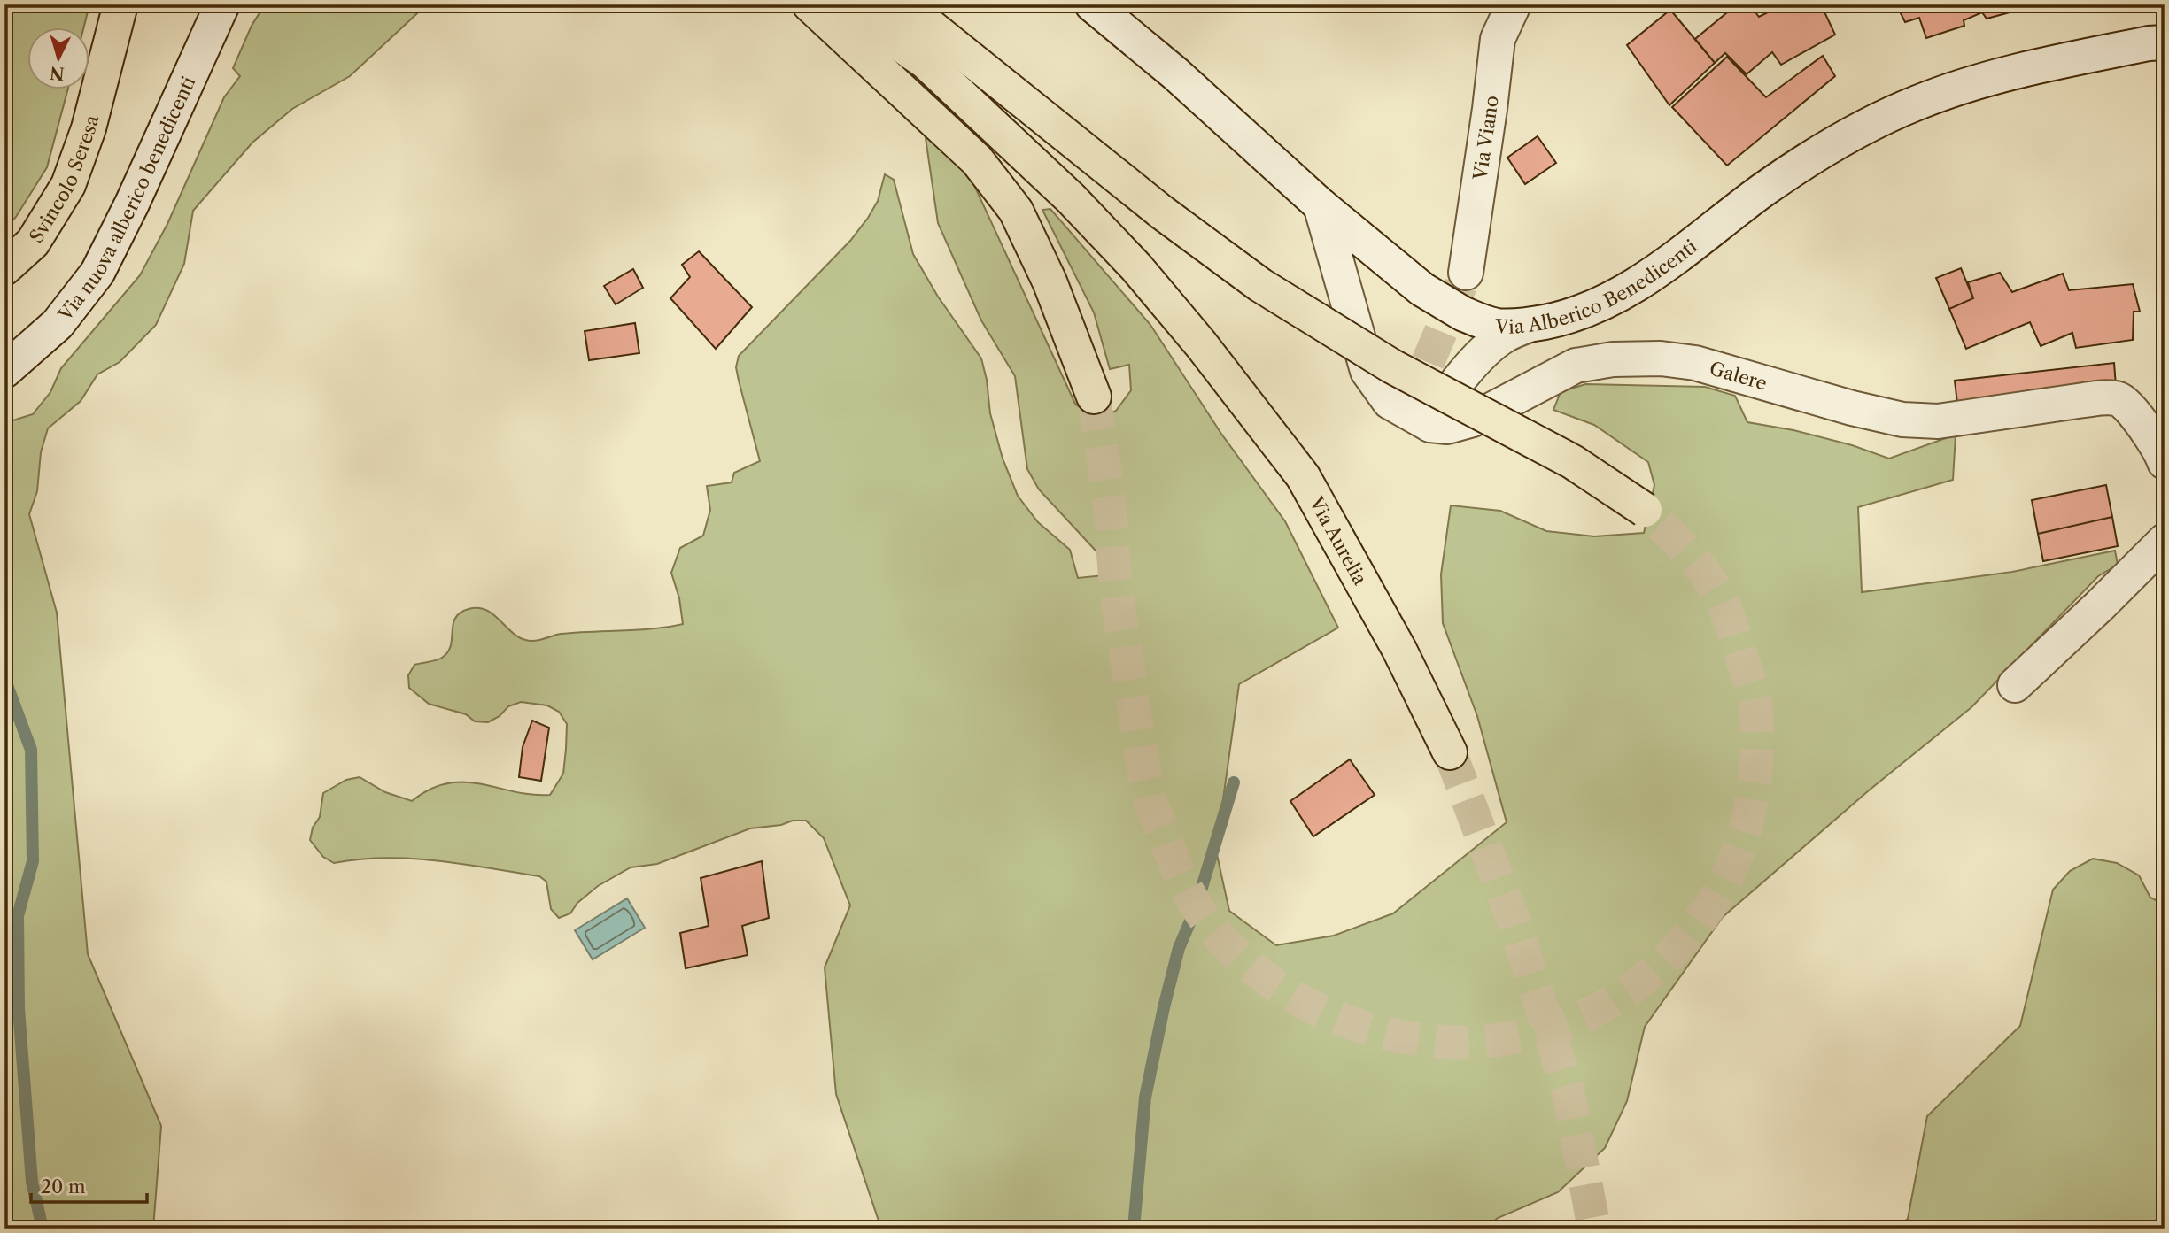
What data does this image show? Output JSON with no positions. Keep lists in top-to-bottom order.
{
  "streets": {
    "main road": ["Svincolo Seresa", "Via Aurelia"],
    "street": [
      "Via Viano",
      "Via nuova alberico benedicenti",
      "Via Alberico Benedicenti",
      "Galere"
    ]
  },
  "scale_bar": "20 m",
  "north": "bottom"
}
